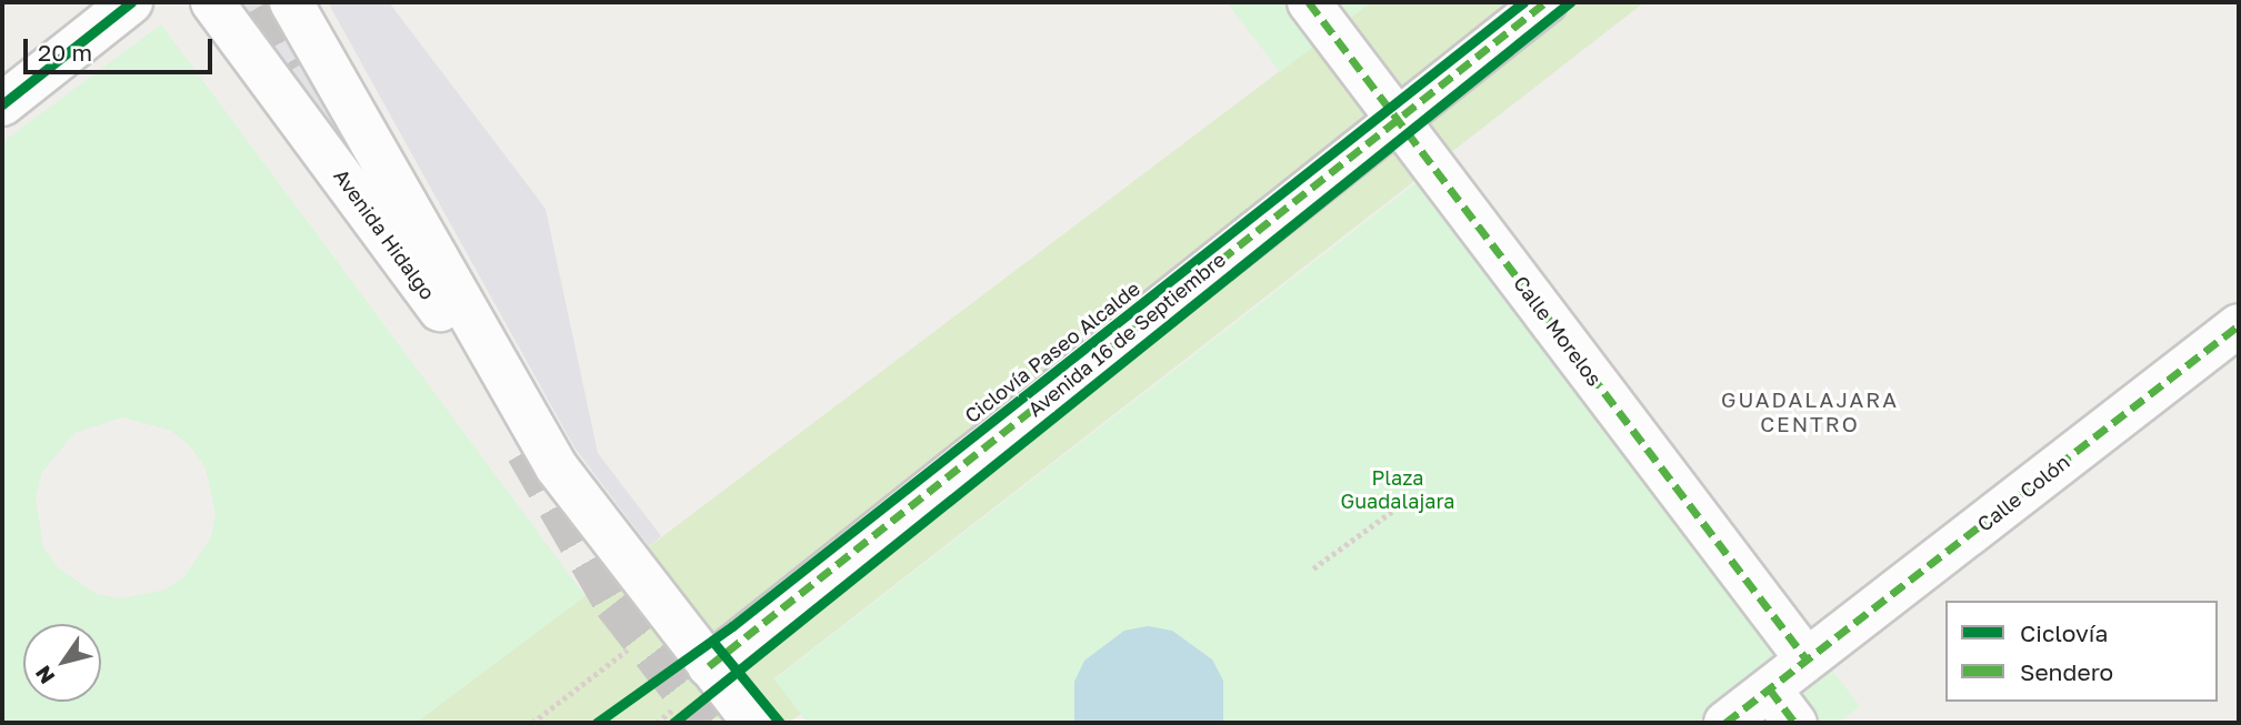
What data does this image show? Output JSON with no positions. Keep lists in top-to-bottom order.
{
  "streets": {
    "street": [
      "Avenida Hidalgo",
      "Calle Morelos",
      "Avenida 16 de Septiembre",
      "Calle Colón"
    ],
    "cycle path": ["Ciclovía Paseo Alcalde"]
  },
  "crossings": [
    ["Avenida Hidalgo", "Avenida 16 de Septiembre"],
    ["Calle Morelos", "Avenida 16 de Septiembre"],
    ["Calle Morelos", "Calle Colón"]
  ],
  "districts": ["GUADALAJARA CENTRO"],
  "parks": ["Plaza Guadalajara"],
  "legend": ["Ciclovía", "Sendero"],
  "scale_bar": "20 m",
  "north": "bottom left"
}
